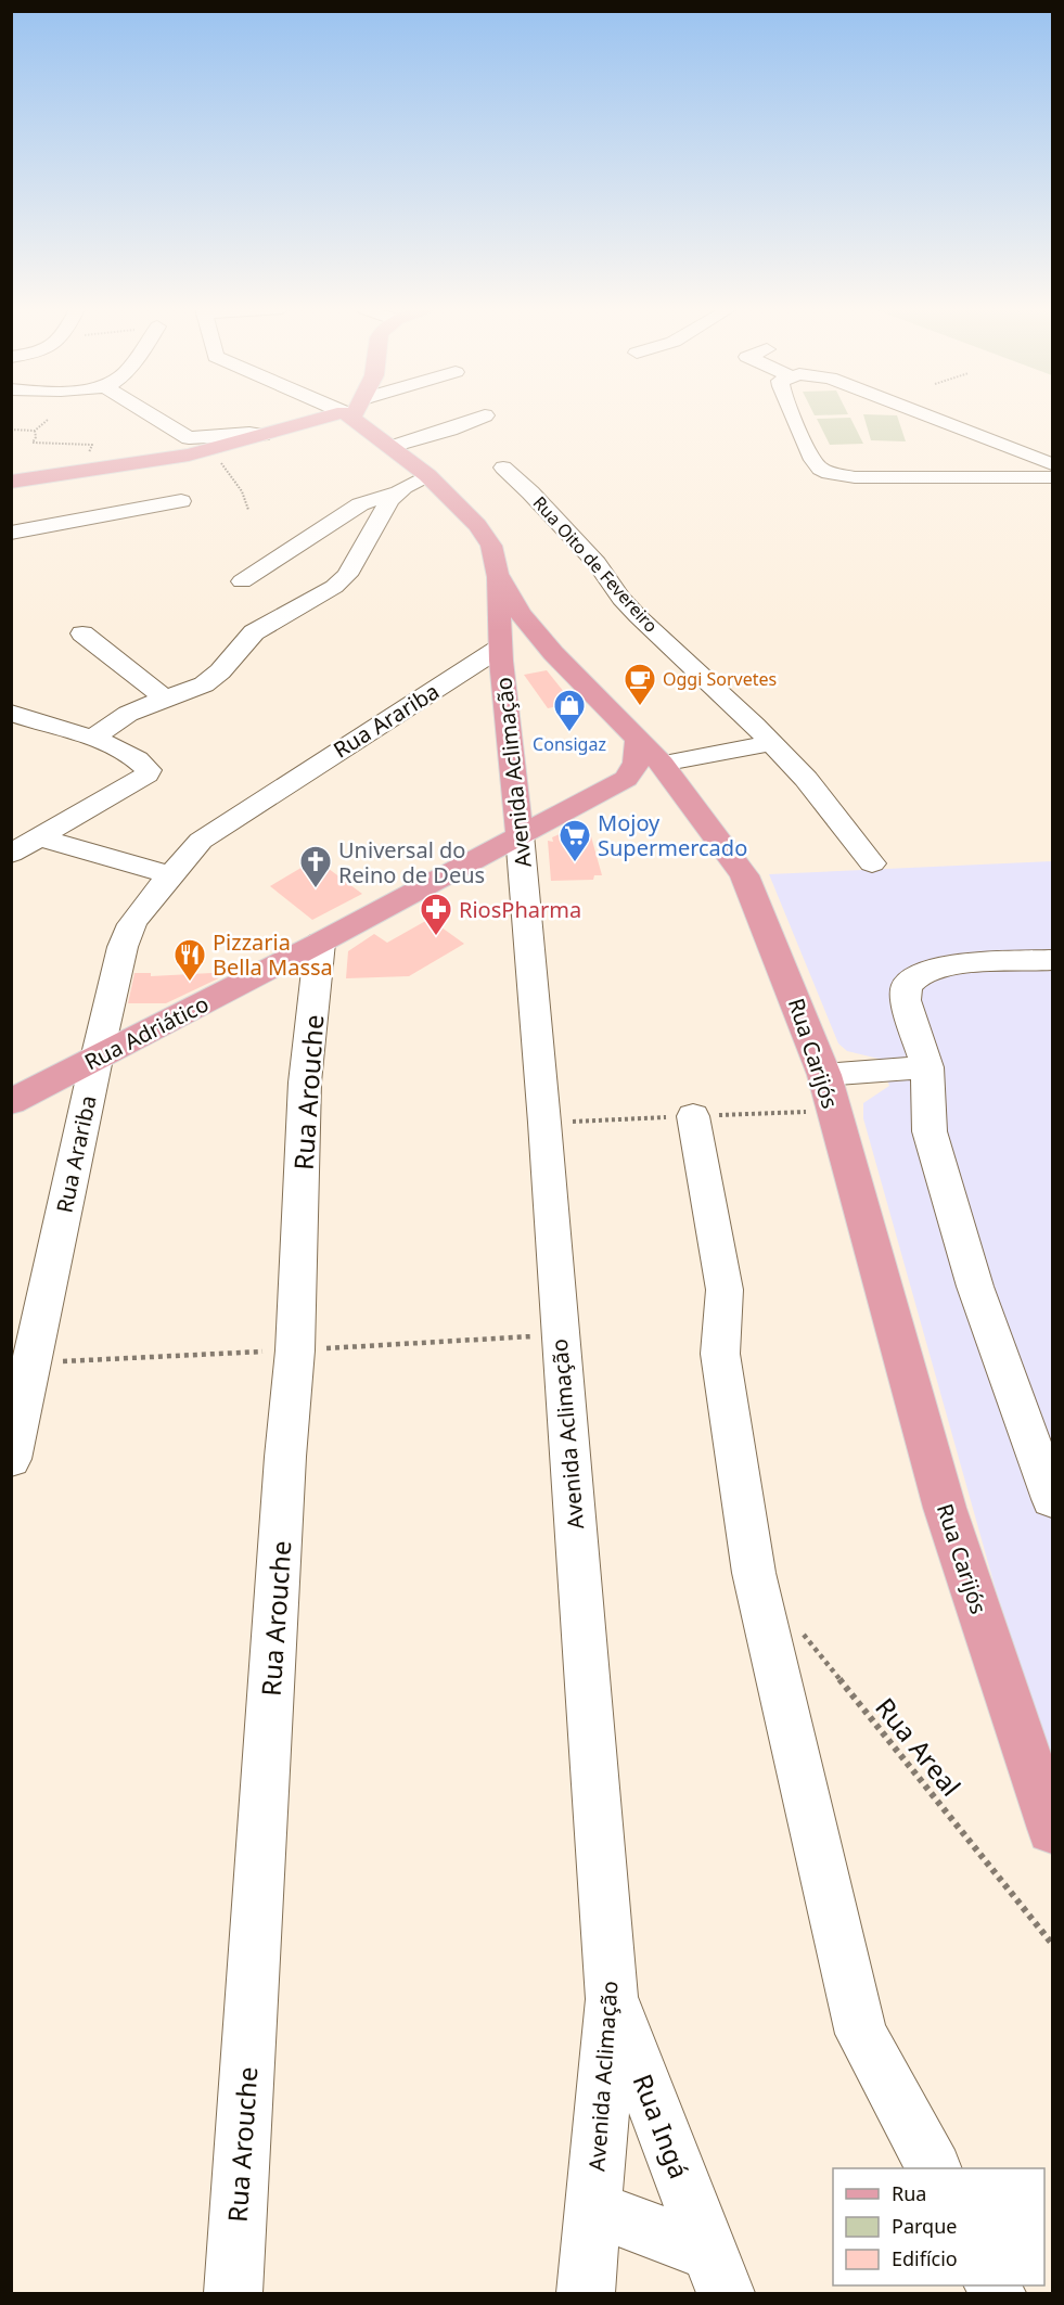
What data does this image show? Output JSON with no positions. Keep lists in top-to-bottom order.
{
  "streets": {
    "main road": ["Avenida Aclimação", "Rua Adriático", "Rua Carijós"],
    "street": [
      "Rua Oito de Fevereiro",
      "Rua Arariba",
      "Rua Arouche",
      "Rua Ingá"
    ],
    "path": ["Rua Areal"]
  },
  "crossings": [
    ["Rua Arariba", "Avenida Aclimação"],
    ["Rua Arariba", "Rua Adriático"],
    ["Avenida Aclimação", "Rua Adriático"],
    ["Avenida Aclimação", "Rua Carijós"],
    ["Avenida Aclimação", "Rua Ingá"],
    ["Rua Adriático", "Rua Arouche"]
  ],
  "places": {
    "cafe": ["Oggi Sorvetes"],
    "shop": ["Consigaz"],
    "supermarket": ["Mojoy Supermercado"],
    "church": ["Universal do Reino de Deus"],
    "pharmacy": ["RiosPharma"],
    "restaurant": ["Pizzaria Bella Massa"]
  },
  "legend": ["Rua", "Parque", "Edifício"]
}
